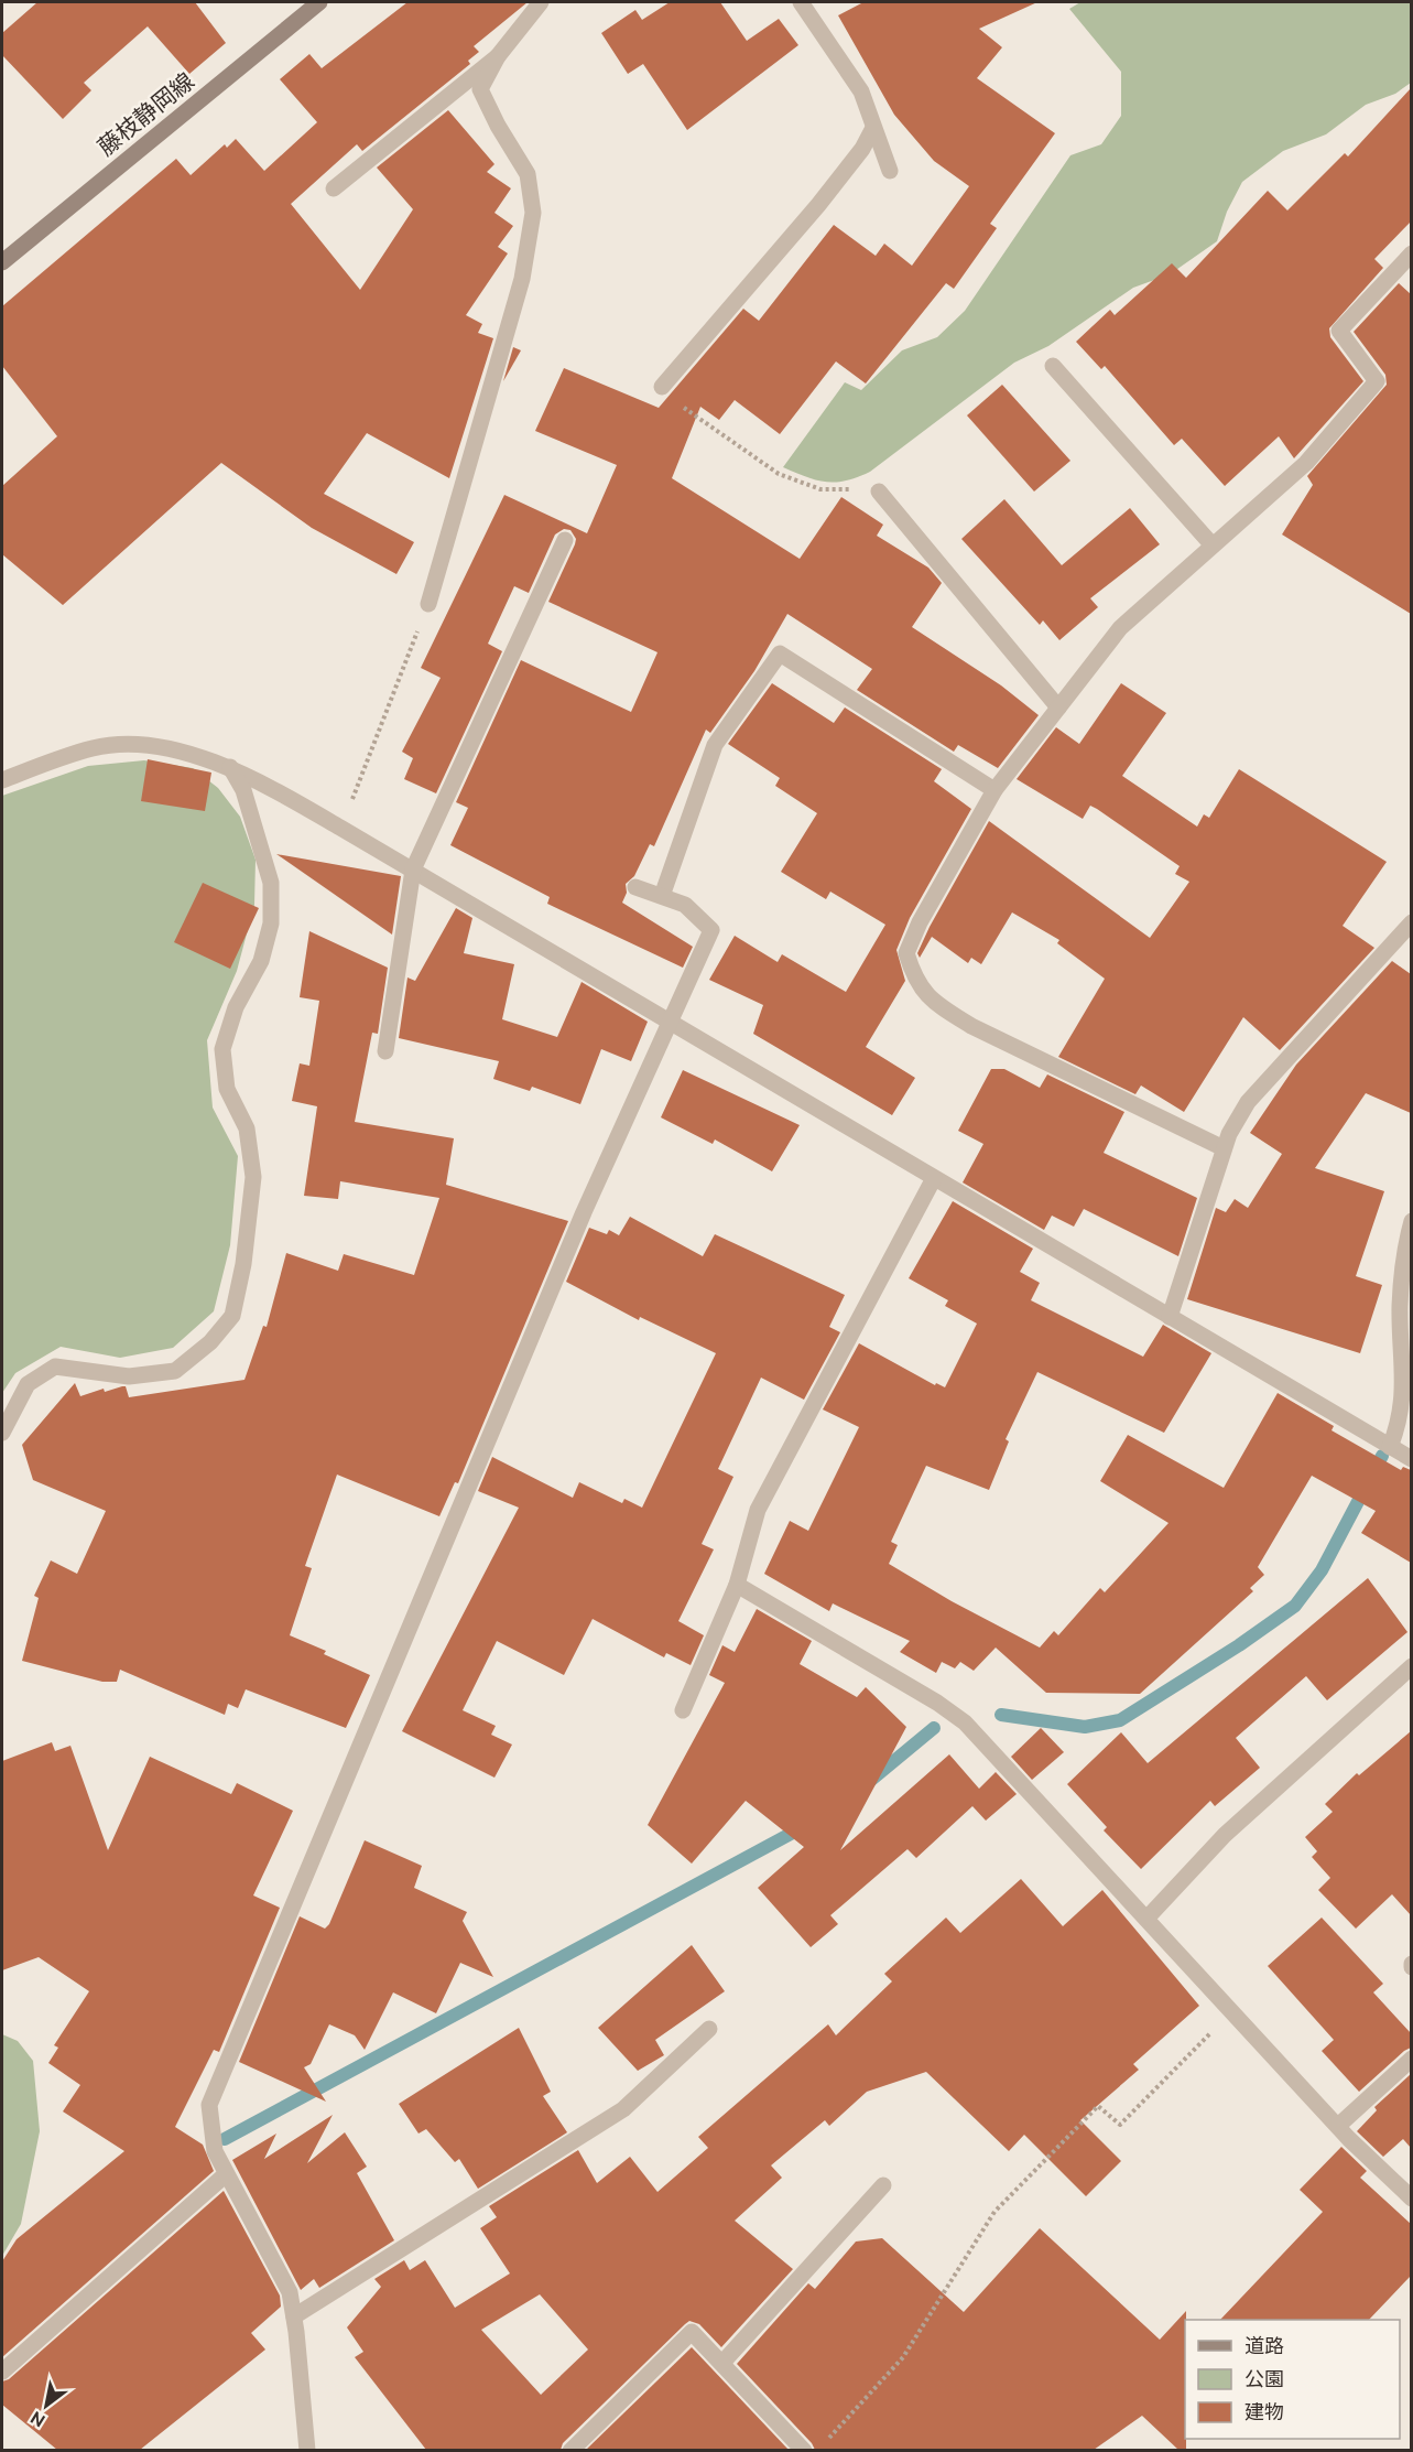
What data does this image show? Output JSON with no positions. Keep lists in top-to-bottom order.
{
  "streets": {
    "main road": ["藤枝静岡線"]
  },
  "legend": ["道路", "公園", "建物"],
  "north": "bottom left"
}
